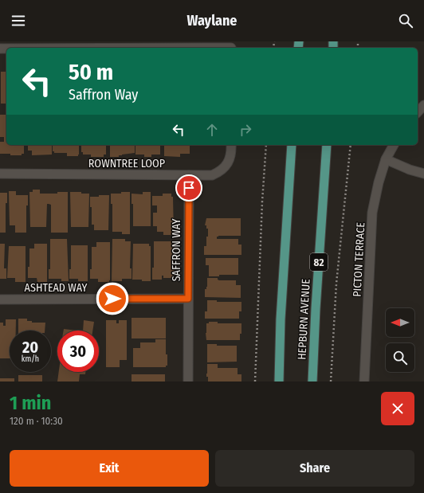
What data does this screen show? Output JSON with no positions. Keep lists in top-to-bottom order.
{
  "streets": {
    "main road": ["82", "HEPBURN AVENUE"],
    "street": [
      "ROWNTREE LOOP",
      "SAFFRON WAY",
      "PICTON TERRACE",
      "ASHTEAD WAY"
    ]
  },
  "crossings": [
    ["ROWNTREE LOOP", "SAFFRON WAY"],
    ["SAFFRON WAY", "ASHTEAD WAY"]
  ],
  "north": "left",
  "page": {
    "header": "Waylane",
    "turn": ["50 m", "Saffron Way"],
    "speed": "20 km/h",
    "limit": "30",
    "heading": ["1 min", "120 m · 10:30"],
    "buttons": ["Exit", "Share"]
  }
}
